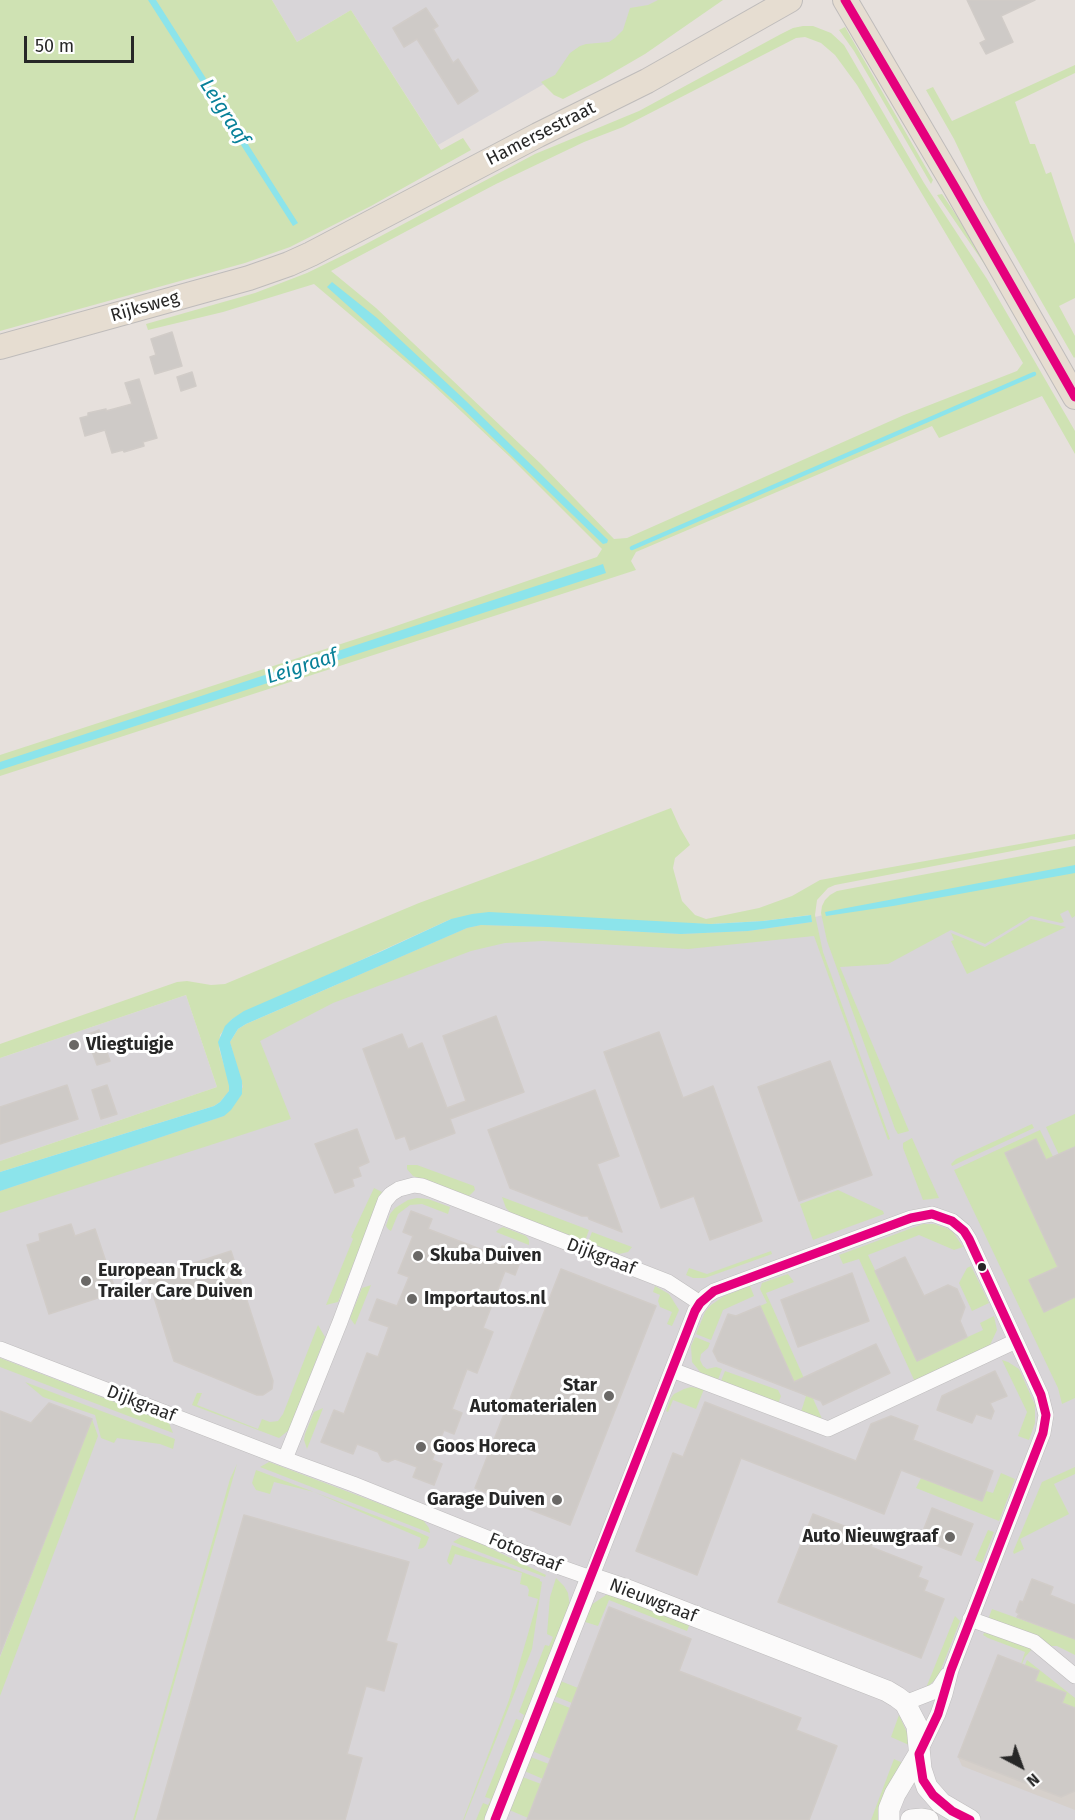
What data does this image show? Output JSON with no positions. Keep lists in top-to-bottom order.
{
  "streets": {
    "main road": ["Hamersestraat", "Rijksweg"],
    "street": ["Dijkgraaf", "Fotograaf", "Nieuwgraaf"]
  },
  "crossings": [
    ["Hamersestraat", "Rijksweg"],
    ["Dijkgraaf", "Fotograaf"],
    ["Fotograaf", "Nieuwgraaf"]
  ],
  "water": ["Leigraaf"],
  "places": [
    "Vliegtuigje",
    "Skuba Duiven",
    "European Truck & Trailer Care Duiven",
    "Importautos.nl",
    "Star Automaterialen",
    "Goos Horeca",
    "Garage Duiven",
    "Auto Nieuwgraaf"
  ],
  "scale_bar": "50 m",
  "north": "bottom right"
}
